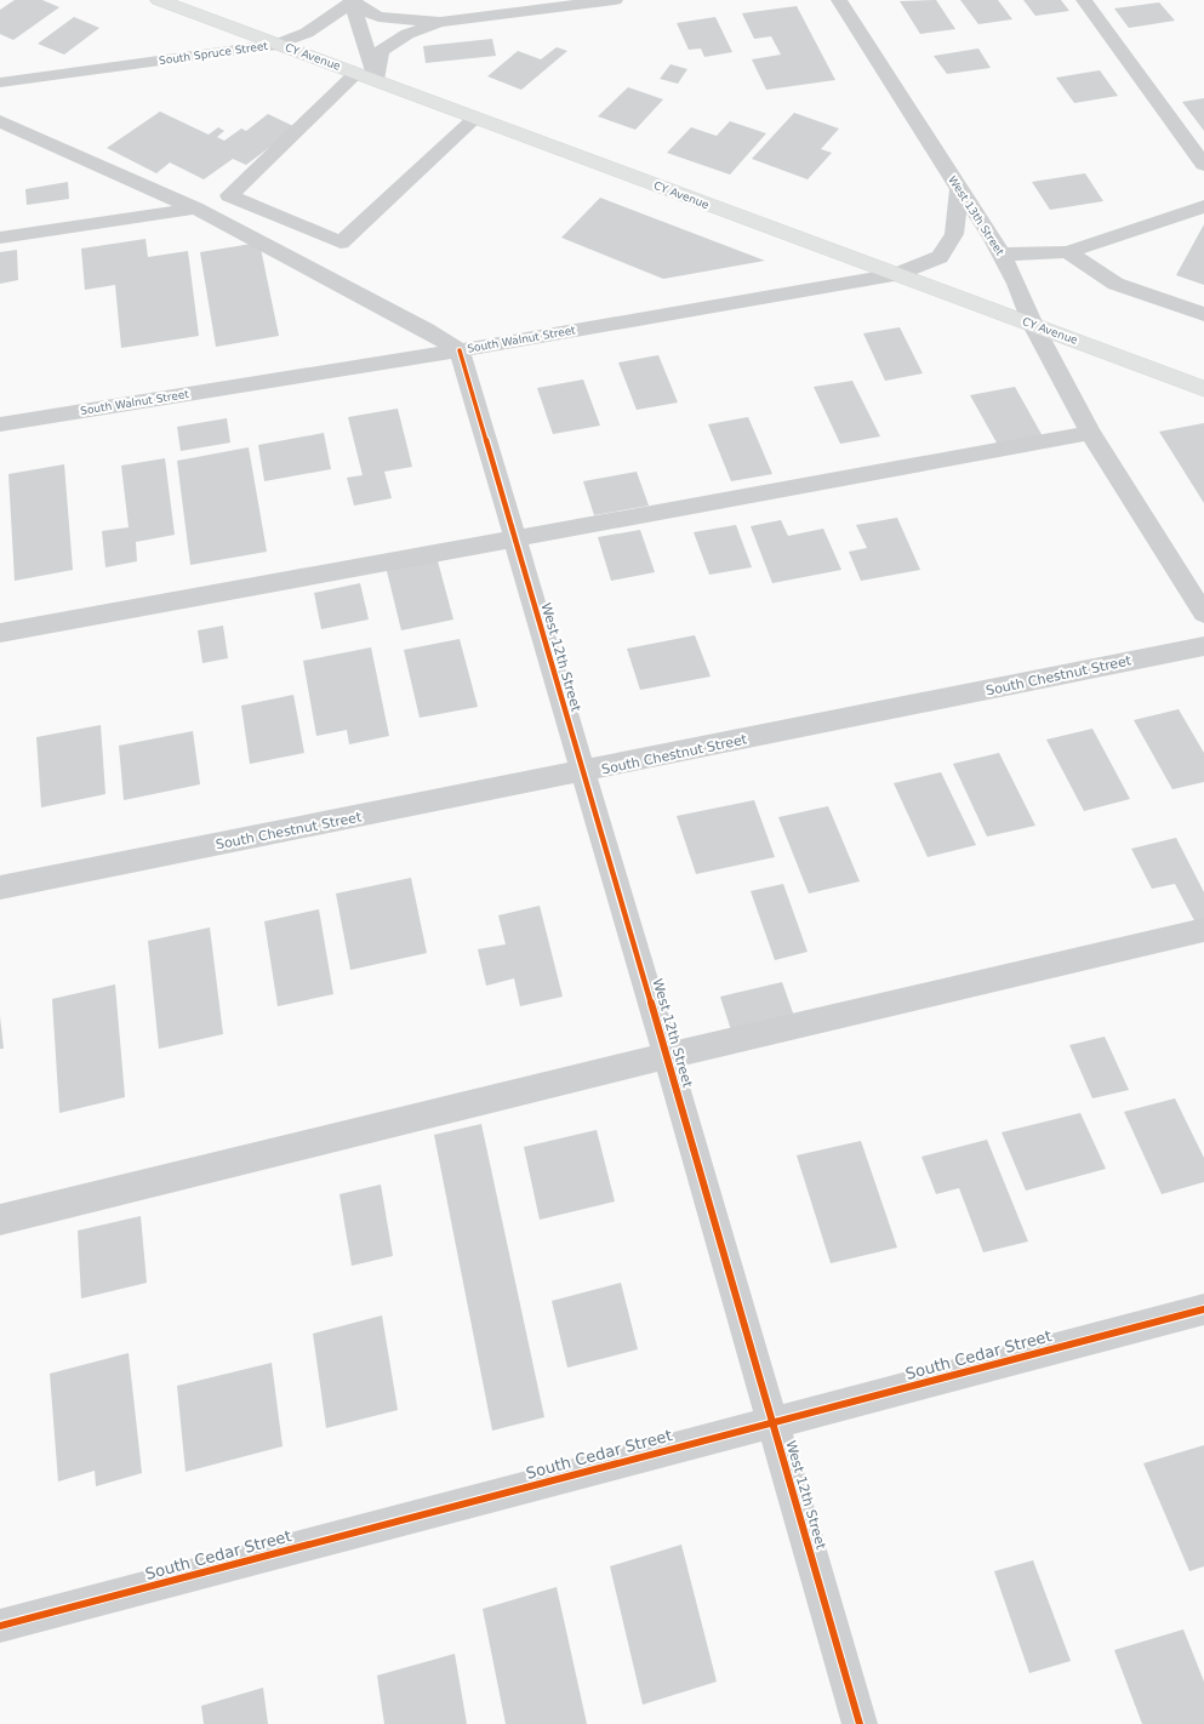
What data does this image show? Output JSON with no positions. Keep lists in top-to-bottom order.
{
  "streets": {
    "main road": ["CY Avenue"],
    "street": [
      "South Spruce Street",
      "West 13th Street",
      "South Walnut Street",
      "West 12th Street",
      "South Chestnut Street",
      "South Cedar Street"
    ]
  },
  "crossings": [
    ["South Spruce Street", "CY Avenue"],
    ["CY Avenue", "West 13th Street"],
    ["CY Avenue", "South Walnut Street"],
    ["West 13th Street", "South Walnut Street"],
    ["South Walnut Street", "West 12th Street"],
    ["West 12th Street", "South Chestnut Street"],
    ["West 12th Street", "South Cedar Street"]
  ]
}
